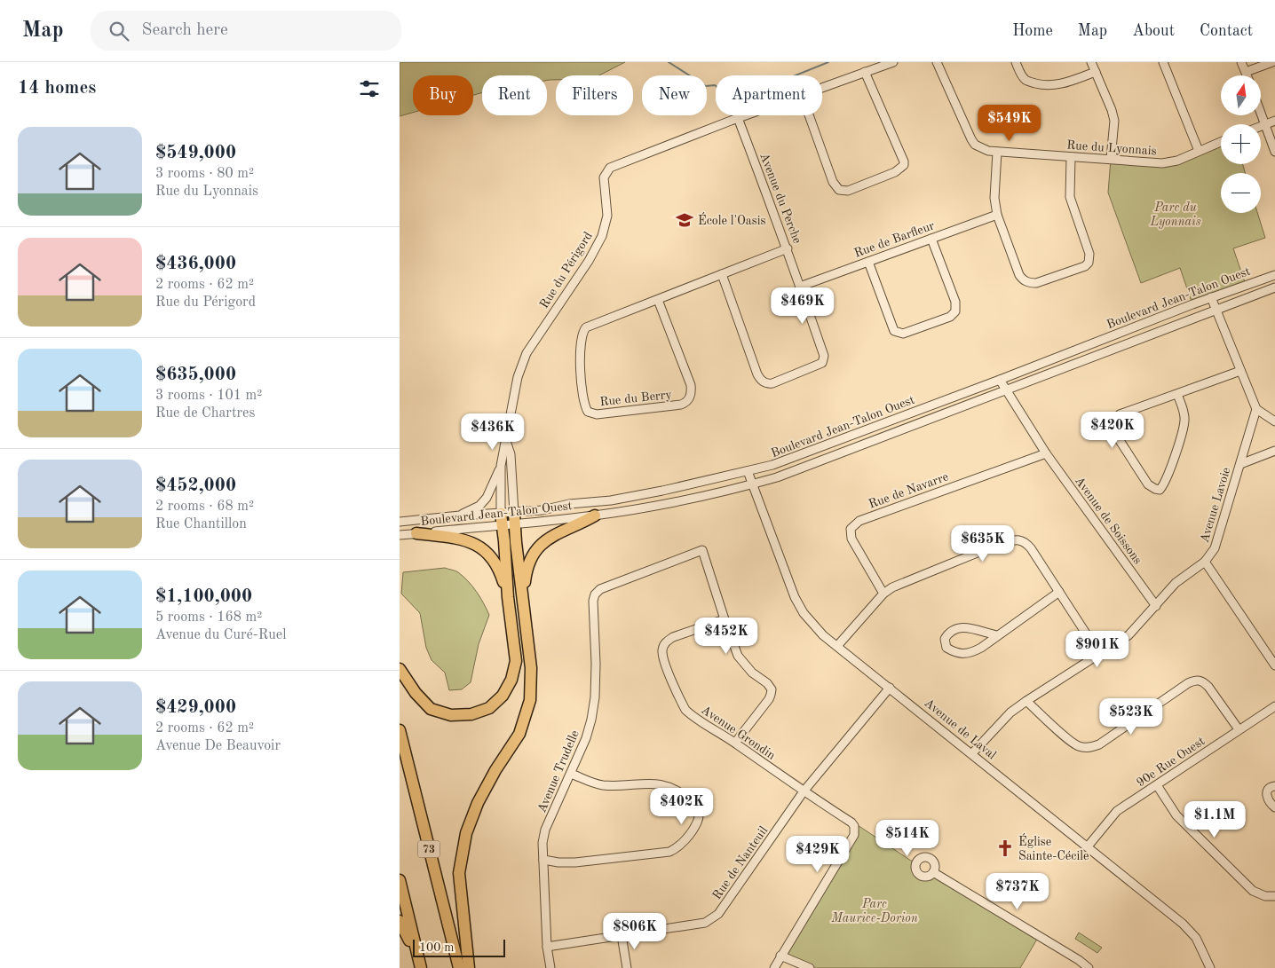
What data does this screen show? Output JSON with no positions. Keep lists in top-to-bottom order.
{
  "streets": {
    "highway": ["73"],
    "street": [
      "Rue du Lyonnais",
      "Avenue du Perche",
      "Rue de Barfleur",
      "Rue du Périgord",
      "Boulevard Jean-Talon Ouest",
      "Rue du Berry",
      "Rue de Navarre",
      "Avenue Lavoie",
      "Avenue de Soissons",
      "Avenue de Laval",
      "Avenue Grondin",
      "90e Rue Ouest",
      "Avenue Trudelle",
      "Rue de Nanteuil"
    ]
  },
  "crossings": [
    ["Avenue du Perche", "Rue de Barfleur"],
    ["Avenue du Perche", "Rue du Périgord"],
    ["Avenue du Perche", "Rue du Berry"],
    ["Rue du Périgord", "Boulevard Jean-Talon Ouest"],
    ["Boulevard Jean-Talon Ouest", "Avenue de Soissons"],
    ["Boulevard Jean-Talon Ouest", "Avenue de Laval"],
    ["Rue de Navarre", "Avenue de Soissons"],
    ["Avenue de Laval", "90e Rue Ouest"],
    ["Avenue de Laval", "Rue de Nanteuil"],
    ["Avenue Grondin", "Avenue Trudelle"],
    ["Avenue Grondin", "Rue de Nanteuil"],
    ["Avenue Trudelle", "Rue de Nanteuil"]
  ],
  "parks": ["Parc du Lyonnais", "Parc Maurice-Dorion"],
  "places": {
    "school or university": ["École l'Oasis"],
    "church": ["Église Sainte-Cécile"]
  },
  "scale_bar": "100 m",
  "north": "top",
  "page": {
    "header": "Map",
    "search": "Search here",
    "nav": [
      "Home",
      "Map",
      "About",
      "Contact"
    ],
    "heading": "14 homes",
    "map_buttons": ["+", "−"],
    "chip": [
      "Buy",
      "Rent",
      "Filters",
      "New",
      "Apartment"
    ],
    "price": [
      "$549K",
      "$469K",
      "$420K",
      "$436K",
      "$635K",
      "$452K",
      "$901K",
      "$523K",
      "$402K",
      "$1.1M",
      "$514K",
      "$429K",
      "$737K",
      "$806K"
    ],
    "list": [
      {
        "name": "$549,000",
        "note": "3 rooms · 80 m² · Rue du Lyonnais"
      },
      {
        "name": "$436,000",
        "note": "2 rooms · 62 m² · Rue du Périgord"
      },
      {
        "name": "$635,000",
        "note": "3 rooms · 101 m² · Rue de Chartres"
      },
      {
        "name": "$452,000",
        "note": "2 rooms · 68 m² · Rue Chantillon"
      },
      {
        "name": "$1,100,000",
        "note": "5 rooms · 168 m² · Avenue du Curé-Ruel"
      },
      {
        "name": "$429,000",
        "note": "2 rooms · 62 m² · Avenue De Beauvoir"
      }
    ],
    "scale": "100 m"
  }
}
